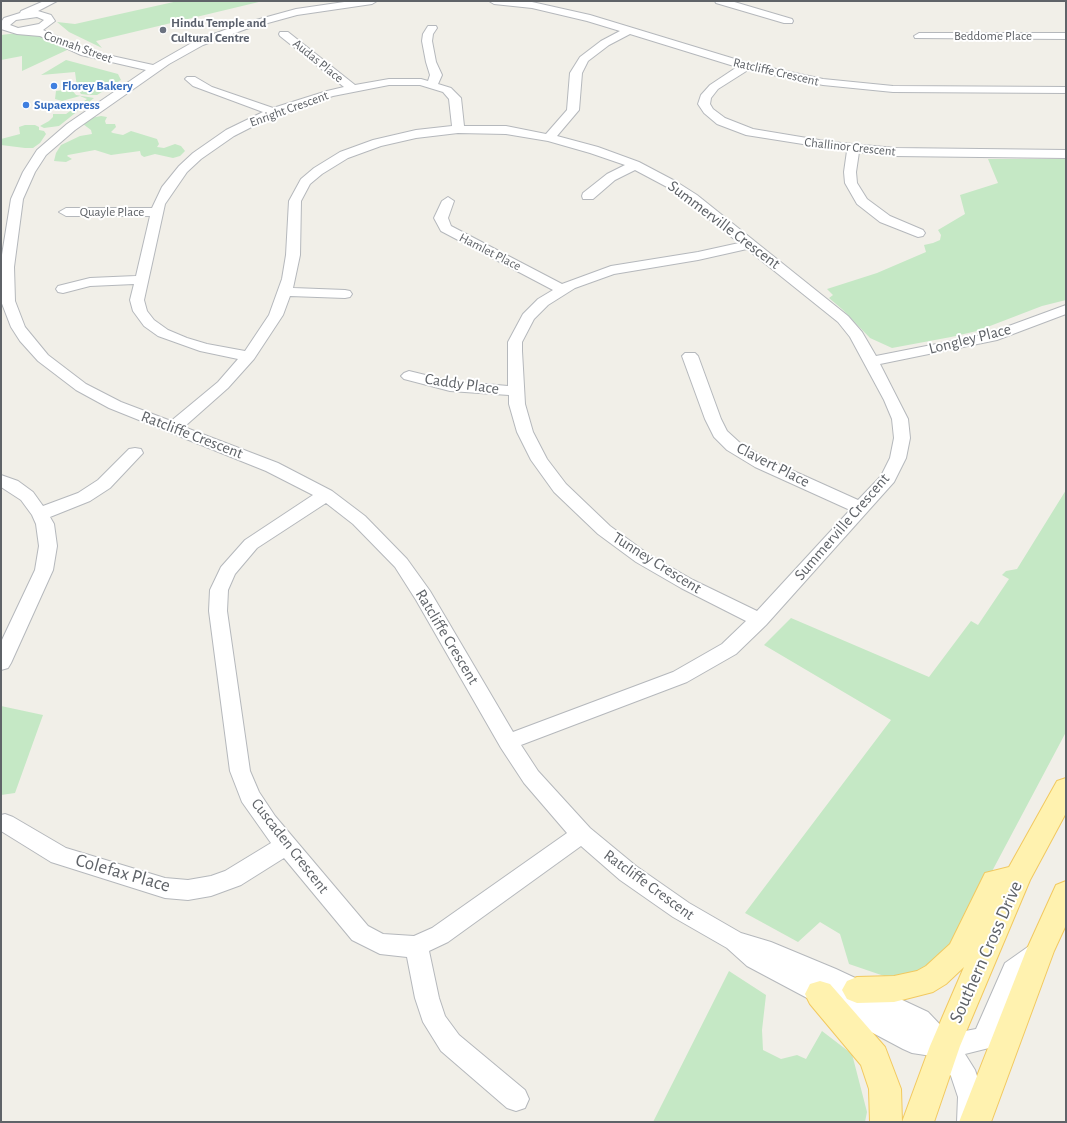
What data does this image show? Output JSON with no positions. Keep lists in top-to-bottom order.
{
  "streets": {
    "main road": ["Southern Cross Drive"],
    "street": [
      "Beddome Place",
      "Connah Street",
      "Audas Place",
      "Ratcliffe Crescent",
      "Enright Crescent",
      "Challinor Crescent",
      "Quayle Place",
      "Summerville Crescent",
      "Hamlet Place",
      "Longley Place",
      "Caddy Place",
      "Clavert Place",
      "Tunney Crescent",
      "Cuscaden Crescent",
      "Colefax Place"
    ]
  },
  "crossings": [
    ["Connah Street", "Ratcliffe Crescent"],
    ["Audas Place", "Enright Crescent"],
    ["Ratcliffe Crescent", "Challinor Crescent"],
    ["Ratcliffe Crescent", "Summerville Crescent"],
    ["Ratcliffe Crescent", "Cuscaden Crescent"],
    ["Ratcliffe Crescent", "Southern Cross Drive"],
    ["Enright Crescent", "Quayle Place"],
    ["Enright Crescent", "Summerville Crescent"],
    ["Summerville Crescent", "Longley Place"],
    ["Summerville Crescent", "Clavert Place"],
    ["Summerville Crescent", "Tunney Crescent"],
    ["Hamlet Place", "Tunney Crescent"],
    ["Caddy Place", "Tunney Crescent"],
    ["Cuscaden Crescent", "Colefax Place"]
  ],
  "places": ["Hindu Temple and Cultural Centre", "Florey Bakery", "Supaexpress"]
}
